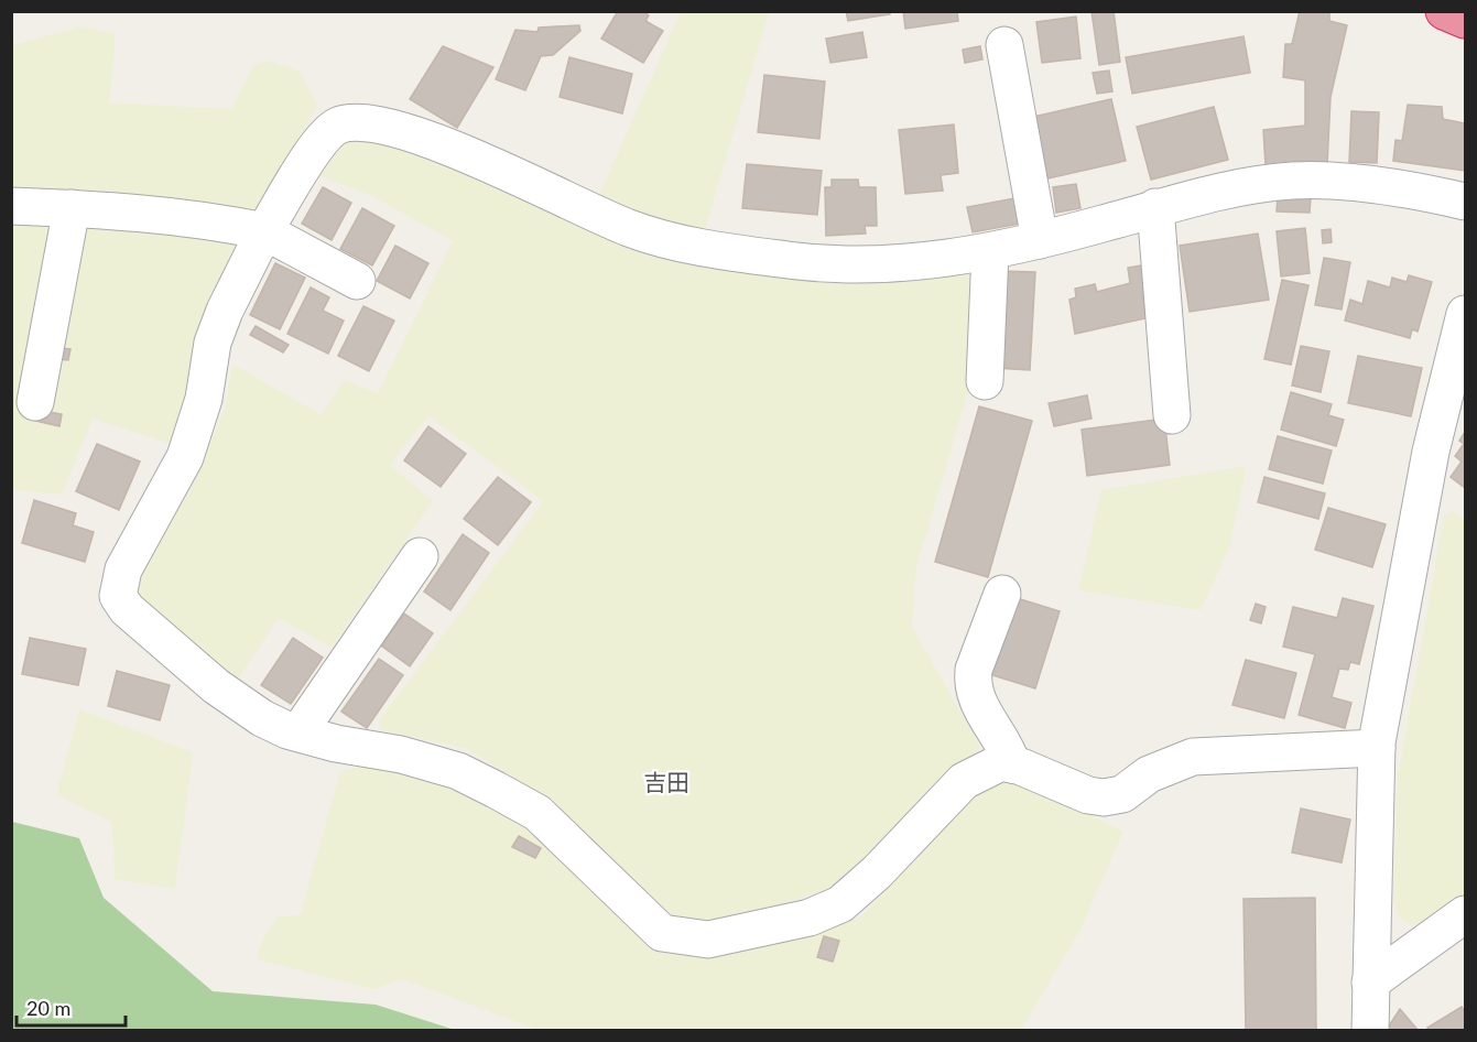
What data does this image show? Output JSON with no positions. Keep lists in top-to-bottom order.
{
  "districts": ["吉田"],
  "scale_bar": "20 m"
}
